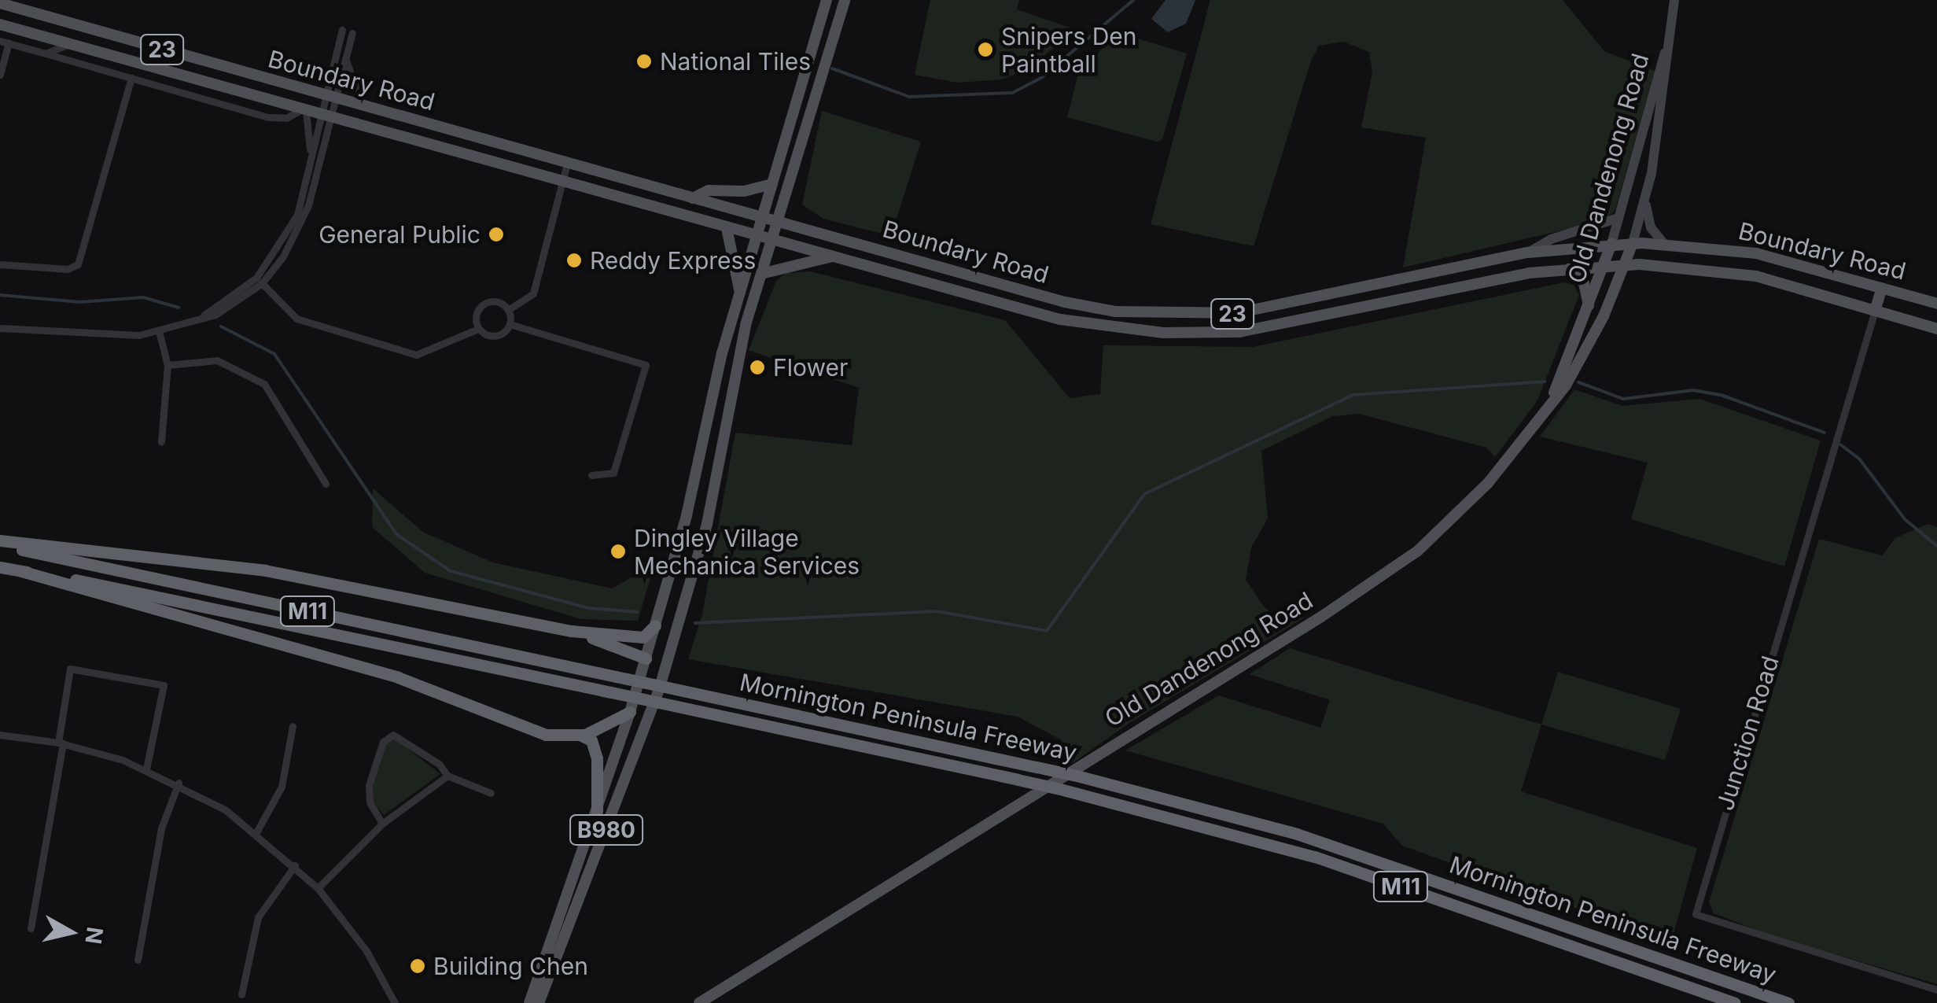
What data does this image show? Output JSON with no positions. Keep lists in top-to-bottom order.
{
  "streets": {
    "highway": ["M11", "Mornington Peninsula Freeway"],
    "main road": [
      "23",
      "Boundary Road",
      "Old Dandenong Road",
      "B980"
    ],
    "street": ["Junction Road"]
  },
  "crossings": [
    ["Boundary Road", "Old Dandenong Road"],
    ["Boundary Road", "Junction Road"],
    ["Boundary Road", "B980"],
    ["Mornington Peninsula Freeway", "B980"]
  ],
  "places": [
    "Snipers Den Paintball",
    "National Tiles",
    "General Public",
    "Reddy Express",
    "Flower",
    "Dingley Village Mechanica Services",
    "Building Chen"
  ],
  "north": "right"
}
